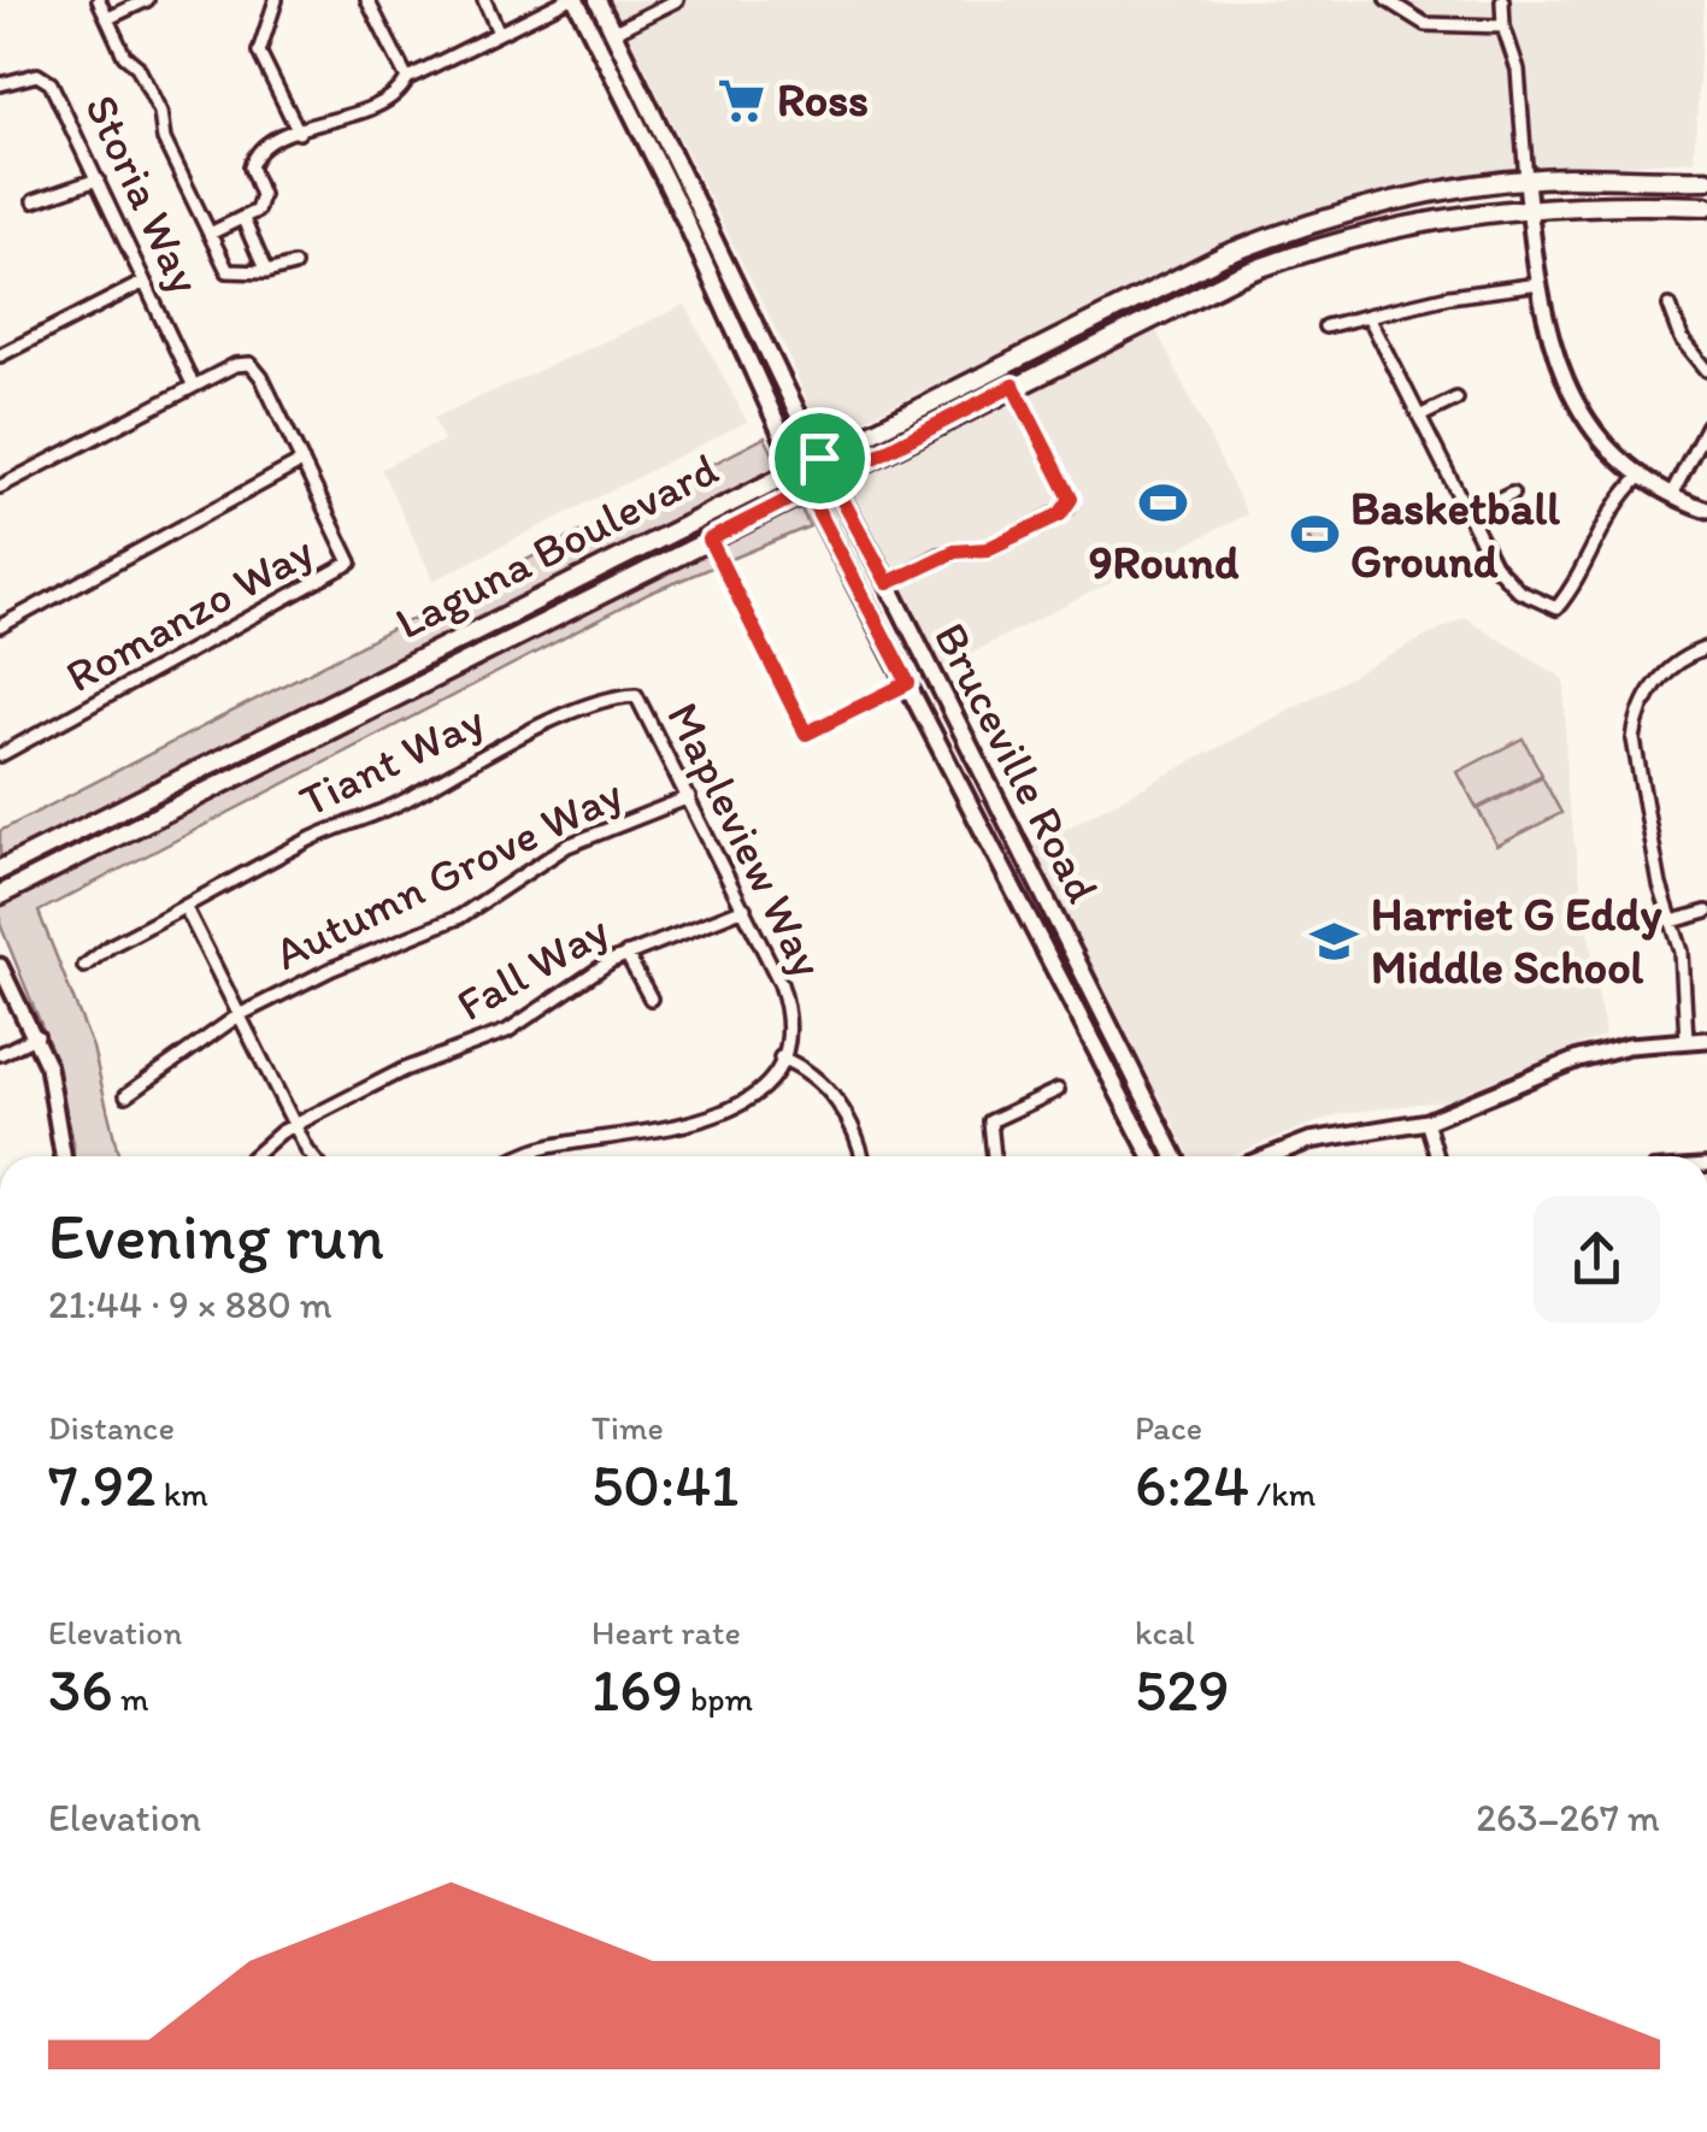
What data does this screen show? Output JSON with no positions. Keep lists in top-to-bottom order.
{
  "streets": {
    "main road": ["Laguna Boulevard", "Bruceville Road"],
    "street": [
      "Storia Way",
      "Romanzo Way",
      "Tiant Way",
      "Mapleview Way",
      "Autumn Grove Way",
      "Fall Way"
    ]
  },
  "crossings": [
    ["Storia Way", "Romanzo Way"],
    ["Laguna Boulevard", "Bruceville Road"],
    ["Tiant Way", "Mapleview Way"],
    ["Mapleview Way", "Autumn Grove Way"],
    ["Mapleview Way", "Fall Way"]
  ],
  "places": {
    "supermarket": ["Ross"],
    "sports": ["9Round", "Basketball Ground"],
    "school or university": ["Harriet G Eddy Middle School"]
  },
  "page": {
    "heading": ["Evening run", "21:44 · 9 × 880 m"],
    "stats": [
      ["Distance", "7.92 km"],
      ["Time", "50:41"],
      ["Pace", "6:24 /km"],
      ["Elevation", "36 m"],
      ["Heart rate", "169 bpm"],
      ["kcal", "529"]
    ],
    "chart": ["Elevation", "263–267 m"]
  }
}
